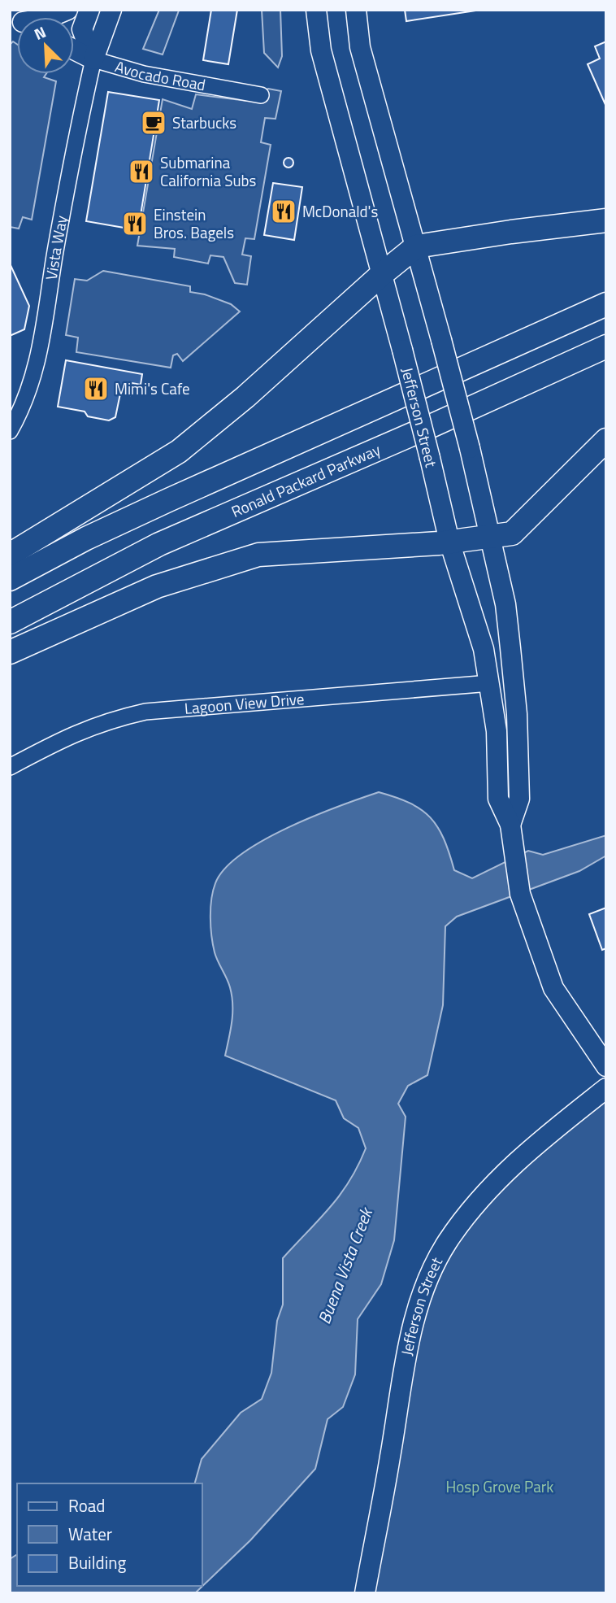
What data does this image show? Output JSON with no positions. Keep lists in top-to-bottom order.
{
  "streets": {
    "highway": ["Ronald Packard Parkway"],
    "main road": ["Avocado Road", "Vista Way", "Jefferson Street"],
    "street": ["Lagoon View Drive"]
  },
  "crossings": [
    ["Avocado Road", "Vista Way"],
    ["Jefferson Street", "Lagoon View Drive"]
  ],
  "water": ["Buena Vista Creek"],
  "parks": ["Hosp Grove Park"],
  "places": {
    "cafe": ["Starbucks"],
    "restaurant": [
      "Submarina California Subs",
      "McDonald's",
      "Einstein Bros. Bagels",
      "Mimi's Cafe"
    ]
  },
  "legend": ["Road", "Water", "Building"],
  "north": "top left"
}
